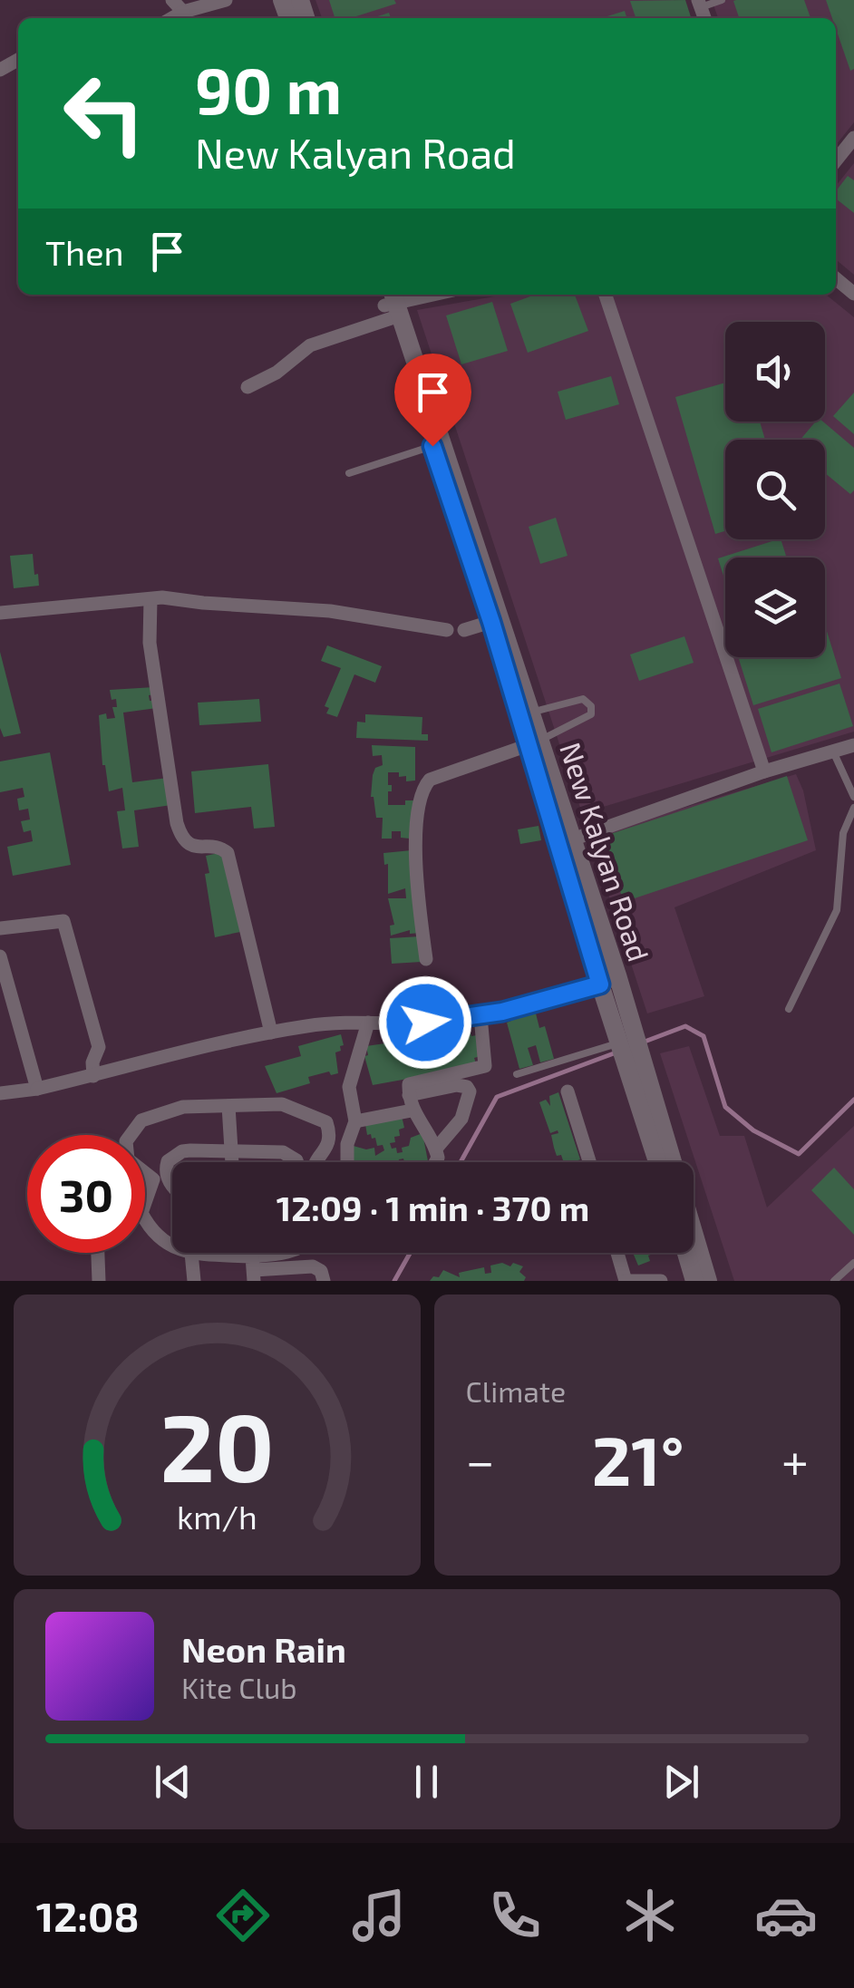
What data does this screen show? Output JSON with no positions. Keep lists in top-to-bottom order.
{
  "streets": {
    "street": ["New Kalyan Road"]
  },
  "page": {
    "turn": ["90 m", "New Kalyan Road"],
    "then": "Then",
    "limit": "30",
    "trip": "12:09 · 1 min · 370 m",
    "tile": "Climate",
    "heat": ["−", "21°", "+"],
    "song": ["Neon Rain", "Kite Club"],
    "tabs": "12:08",
    "gauge": ["20", "km/h"]
  }
}
